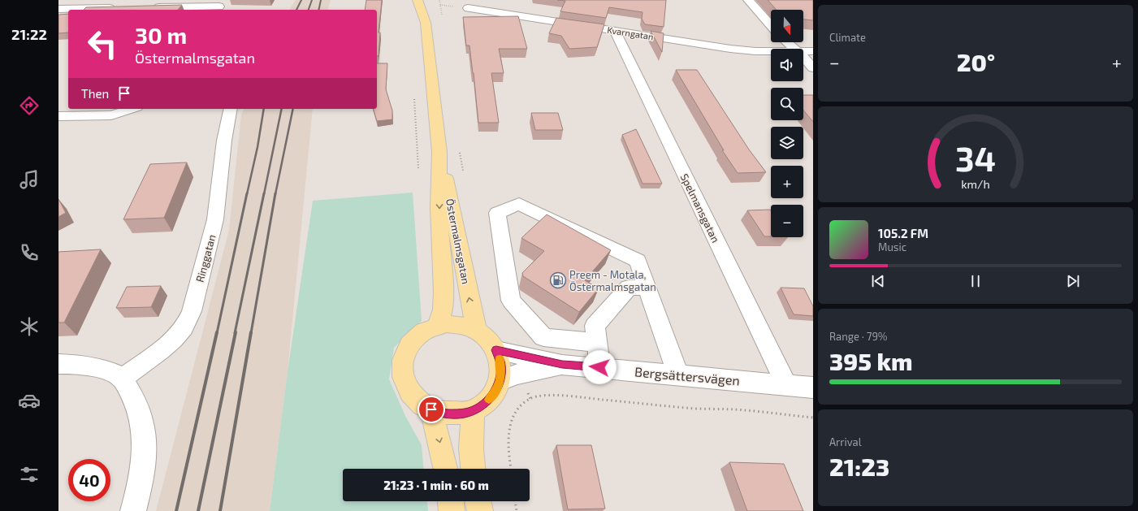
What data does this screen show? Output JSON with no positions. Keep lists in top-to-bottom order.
{
  "streets": {
    "main road": ["Östermalmsgatan"],
    "street": [
      "Kvarngatan",
      "Spelmansgatan",
      "Ringgatan",
      "Bergsättersvägen"
    ]
  },
  "crossings": [
    ["Kvarngatan", "Spelmansgatan"],
    ["Spelmansgatan", "Bergsättersvägen"],
    ["Östermalmsgatan", "Bergsättersvägen"]
  ],
  "places": {
    "fuel station": ["Preem - Motala, Östermalmsgatan"]
  },
  "north": "bottom",
  "page": {
    "tabs": "21:22",
    "tile": [
      "Climate",
      ["Range · 79%", "395 km"],
      ["Arrival", "21:23"]
    ],
    "map_buttons": ["+", "−"],
    "turn": ["30 m", "Östermalmsgatan"],
    "heat": ["−", "20°", "+"],
    "then": "Then",
    "song": ["105.2 FM", "Music"],
    "limit": "40",
    "trip": "21:23 · 1 min · 60 m",
    "gauge": ["34", "km/h"]
  }
}
